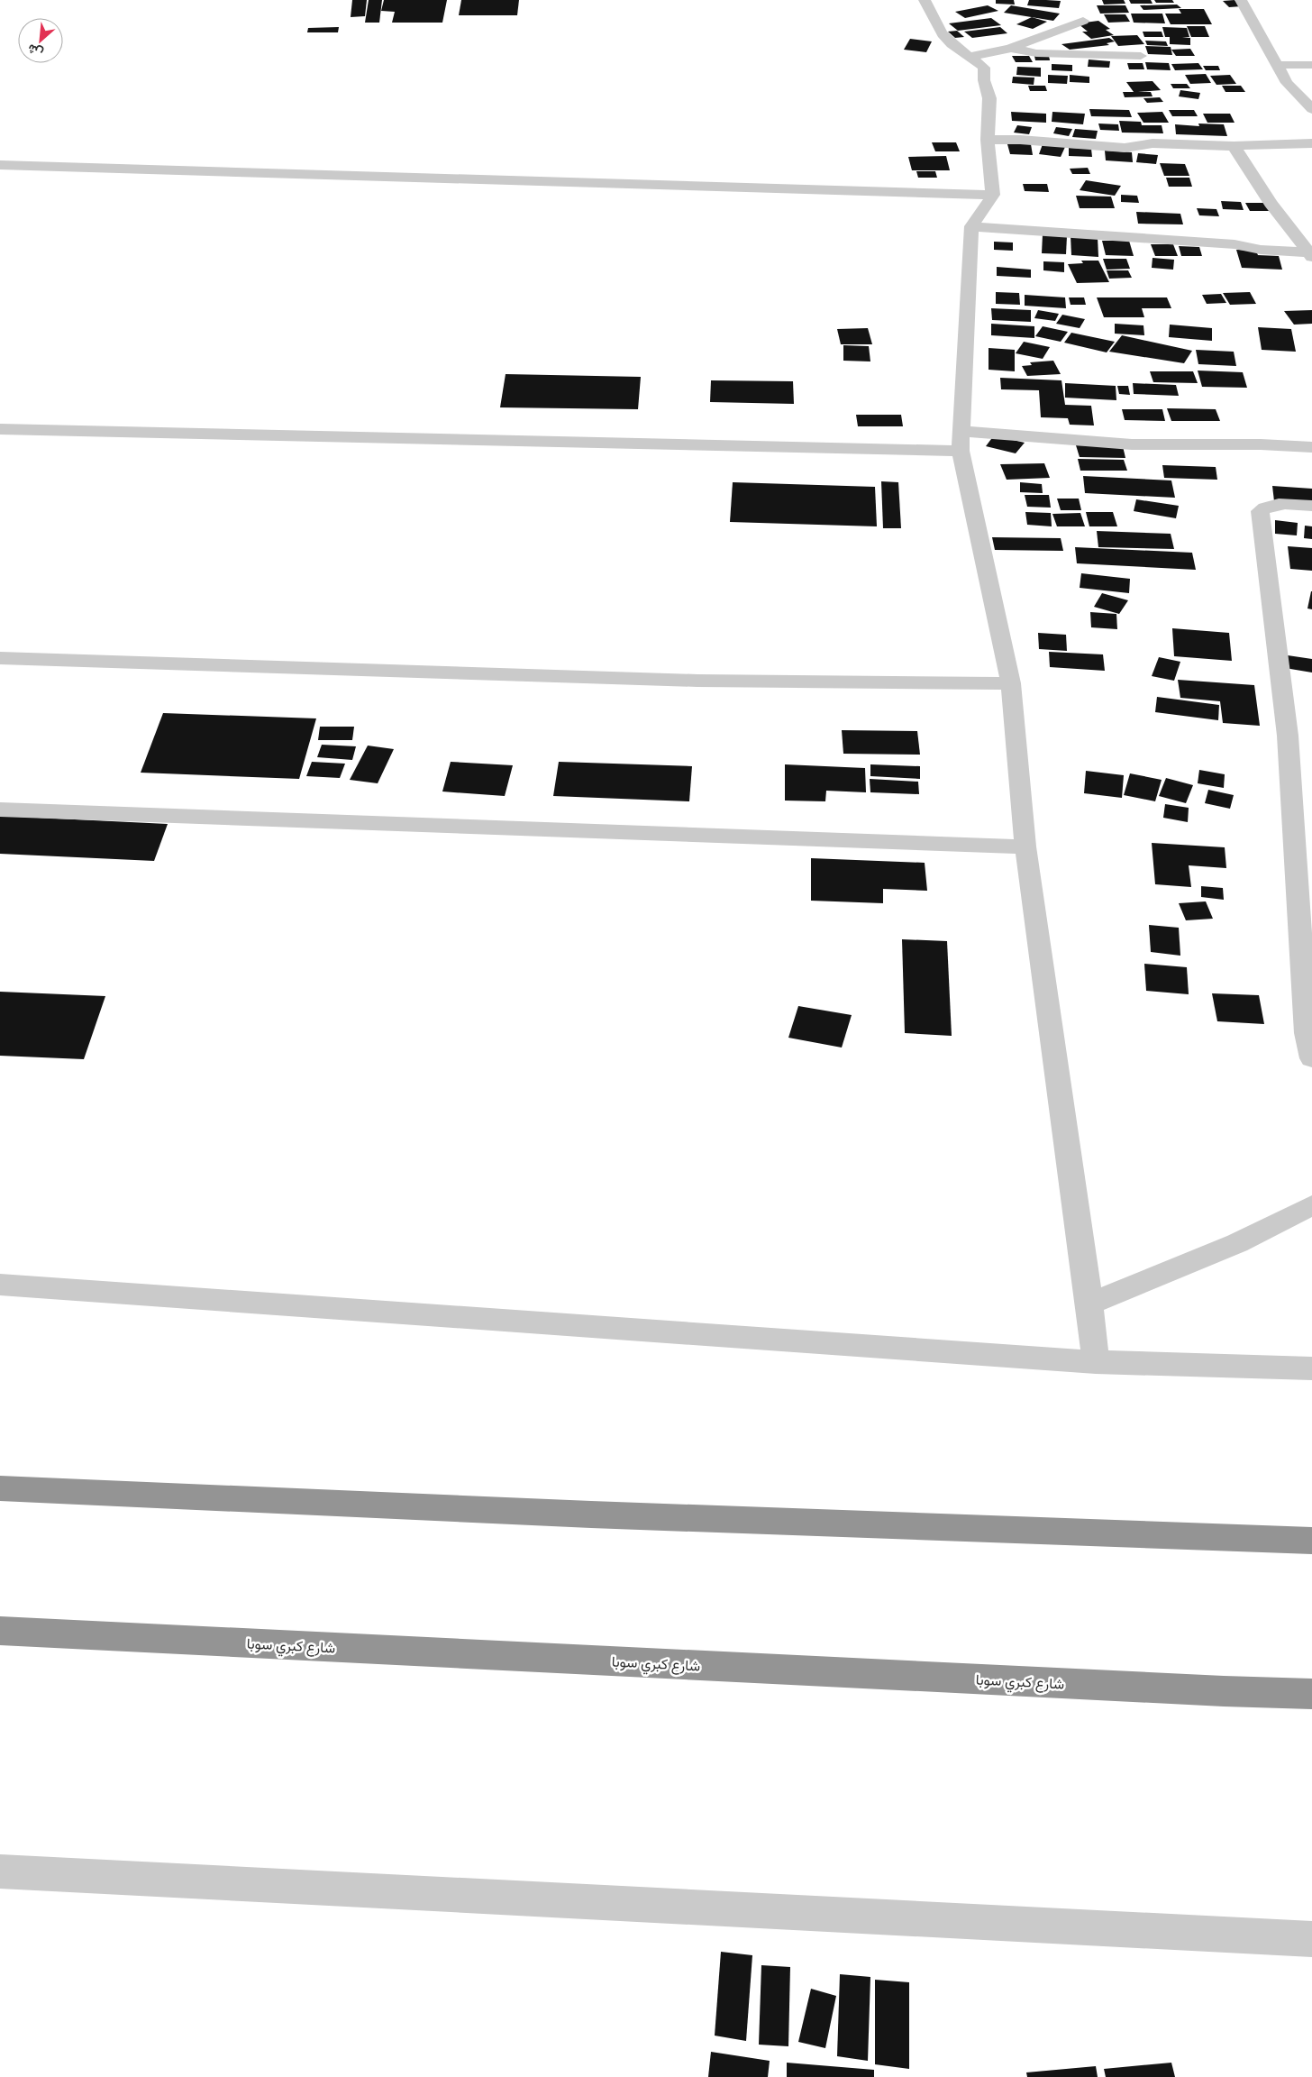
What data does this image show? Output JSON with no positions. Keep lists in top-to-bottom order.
{
  "streets": {
    "highway": ["شارع كبري سوبا"]
  },
  "north": "bottom left"
}
